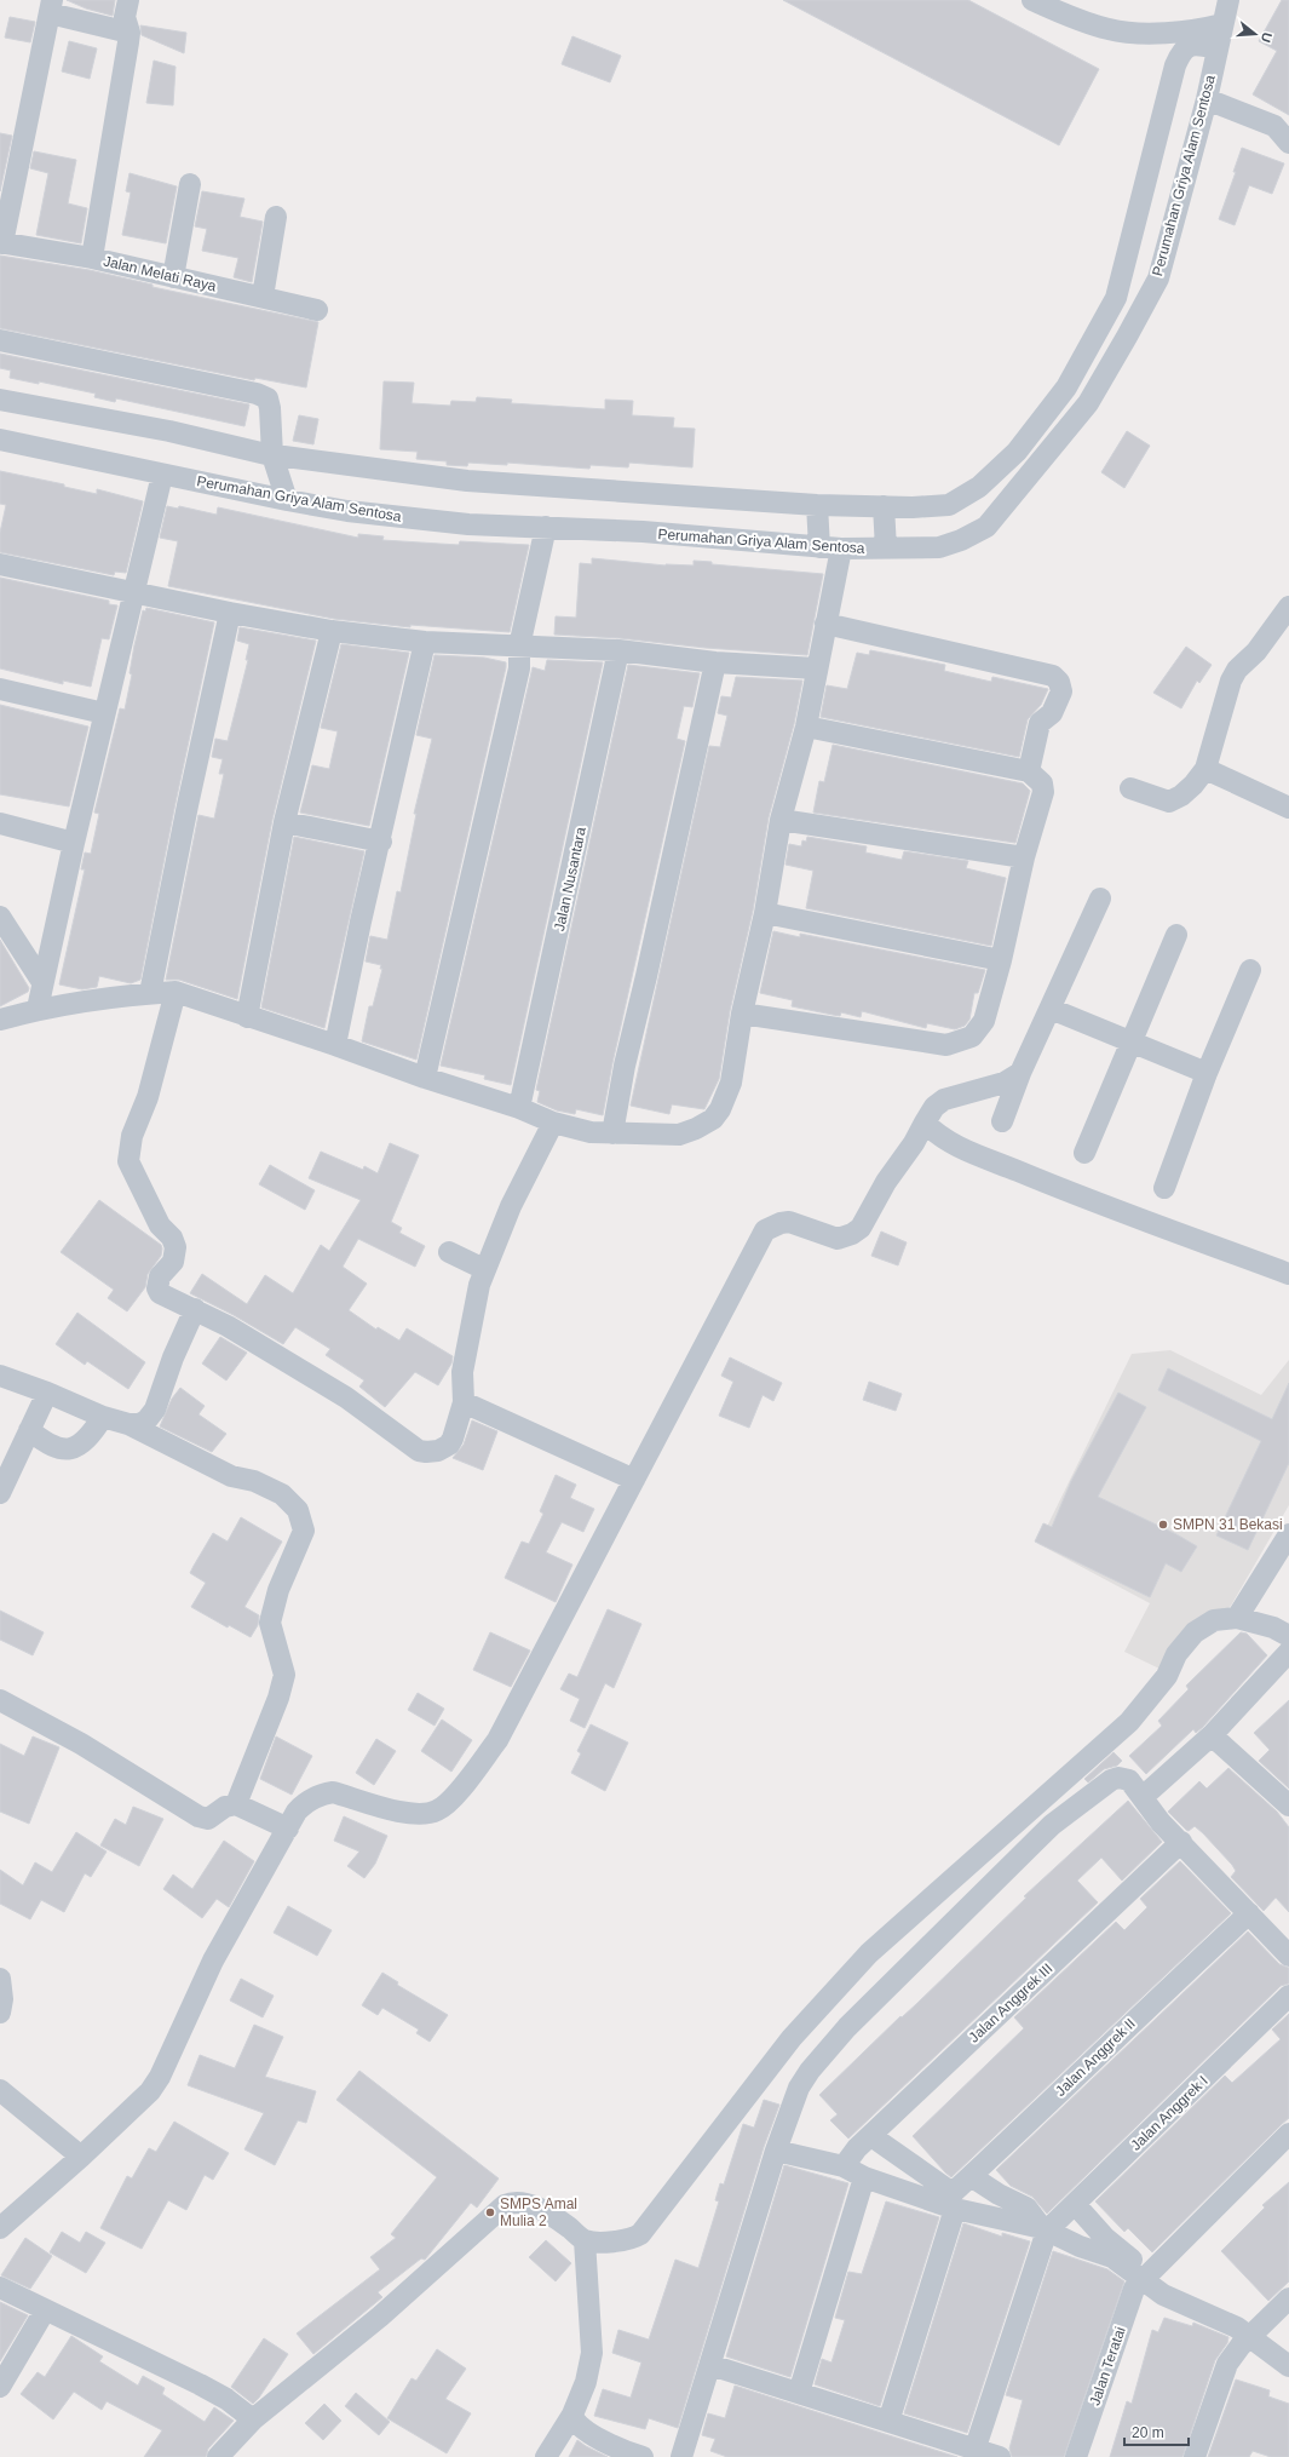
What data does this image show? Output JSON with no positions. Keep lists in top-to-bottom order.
{
  "streets": {
    "street": [
      "Perumahan Griya Alam Sentosa",
      "Jalan Melati Raya",
      "Jalan Nusantara",
      "Jalan Anggrek III",
      "Jalan Anggrek II",
      "Jalan Anggrek I",
      "Jalan Teratai"
    ]
  },
  "places": ["SMPN 31 Bekasi", "SMPS Amal Mulia 2"],
  "scale_bar": "20 m",
  "north": "right"
}
